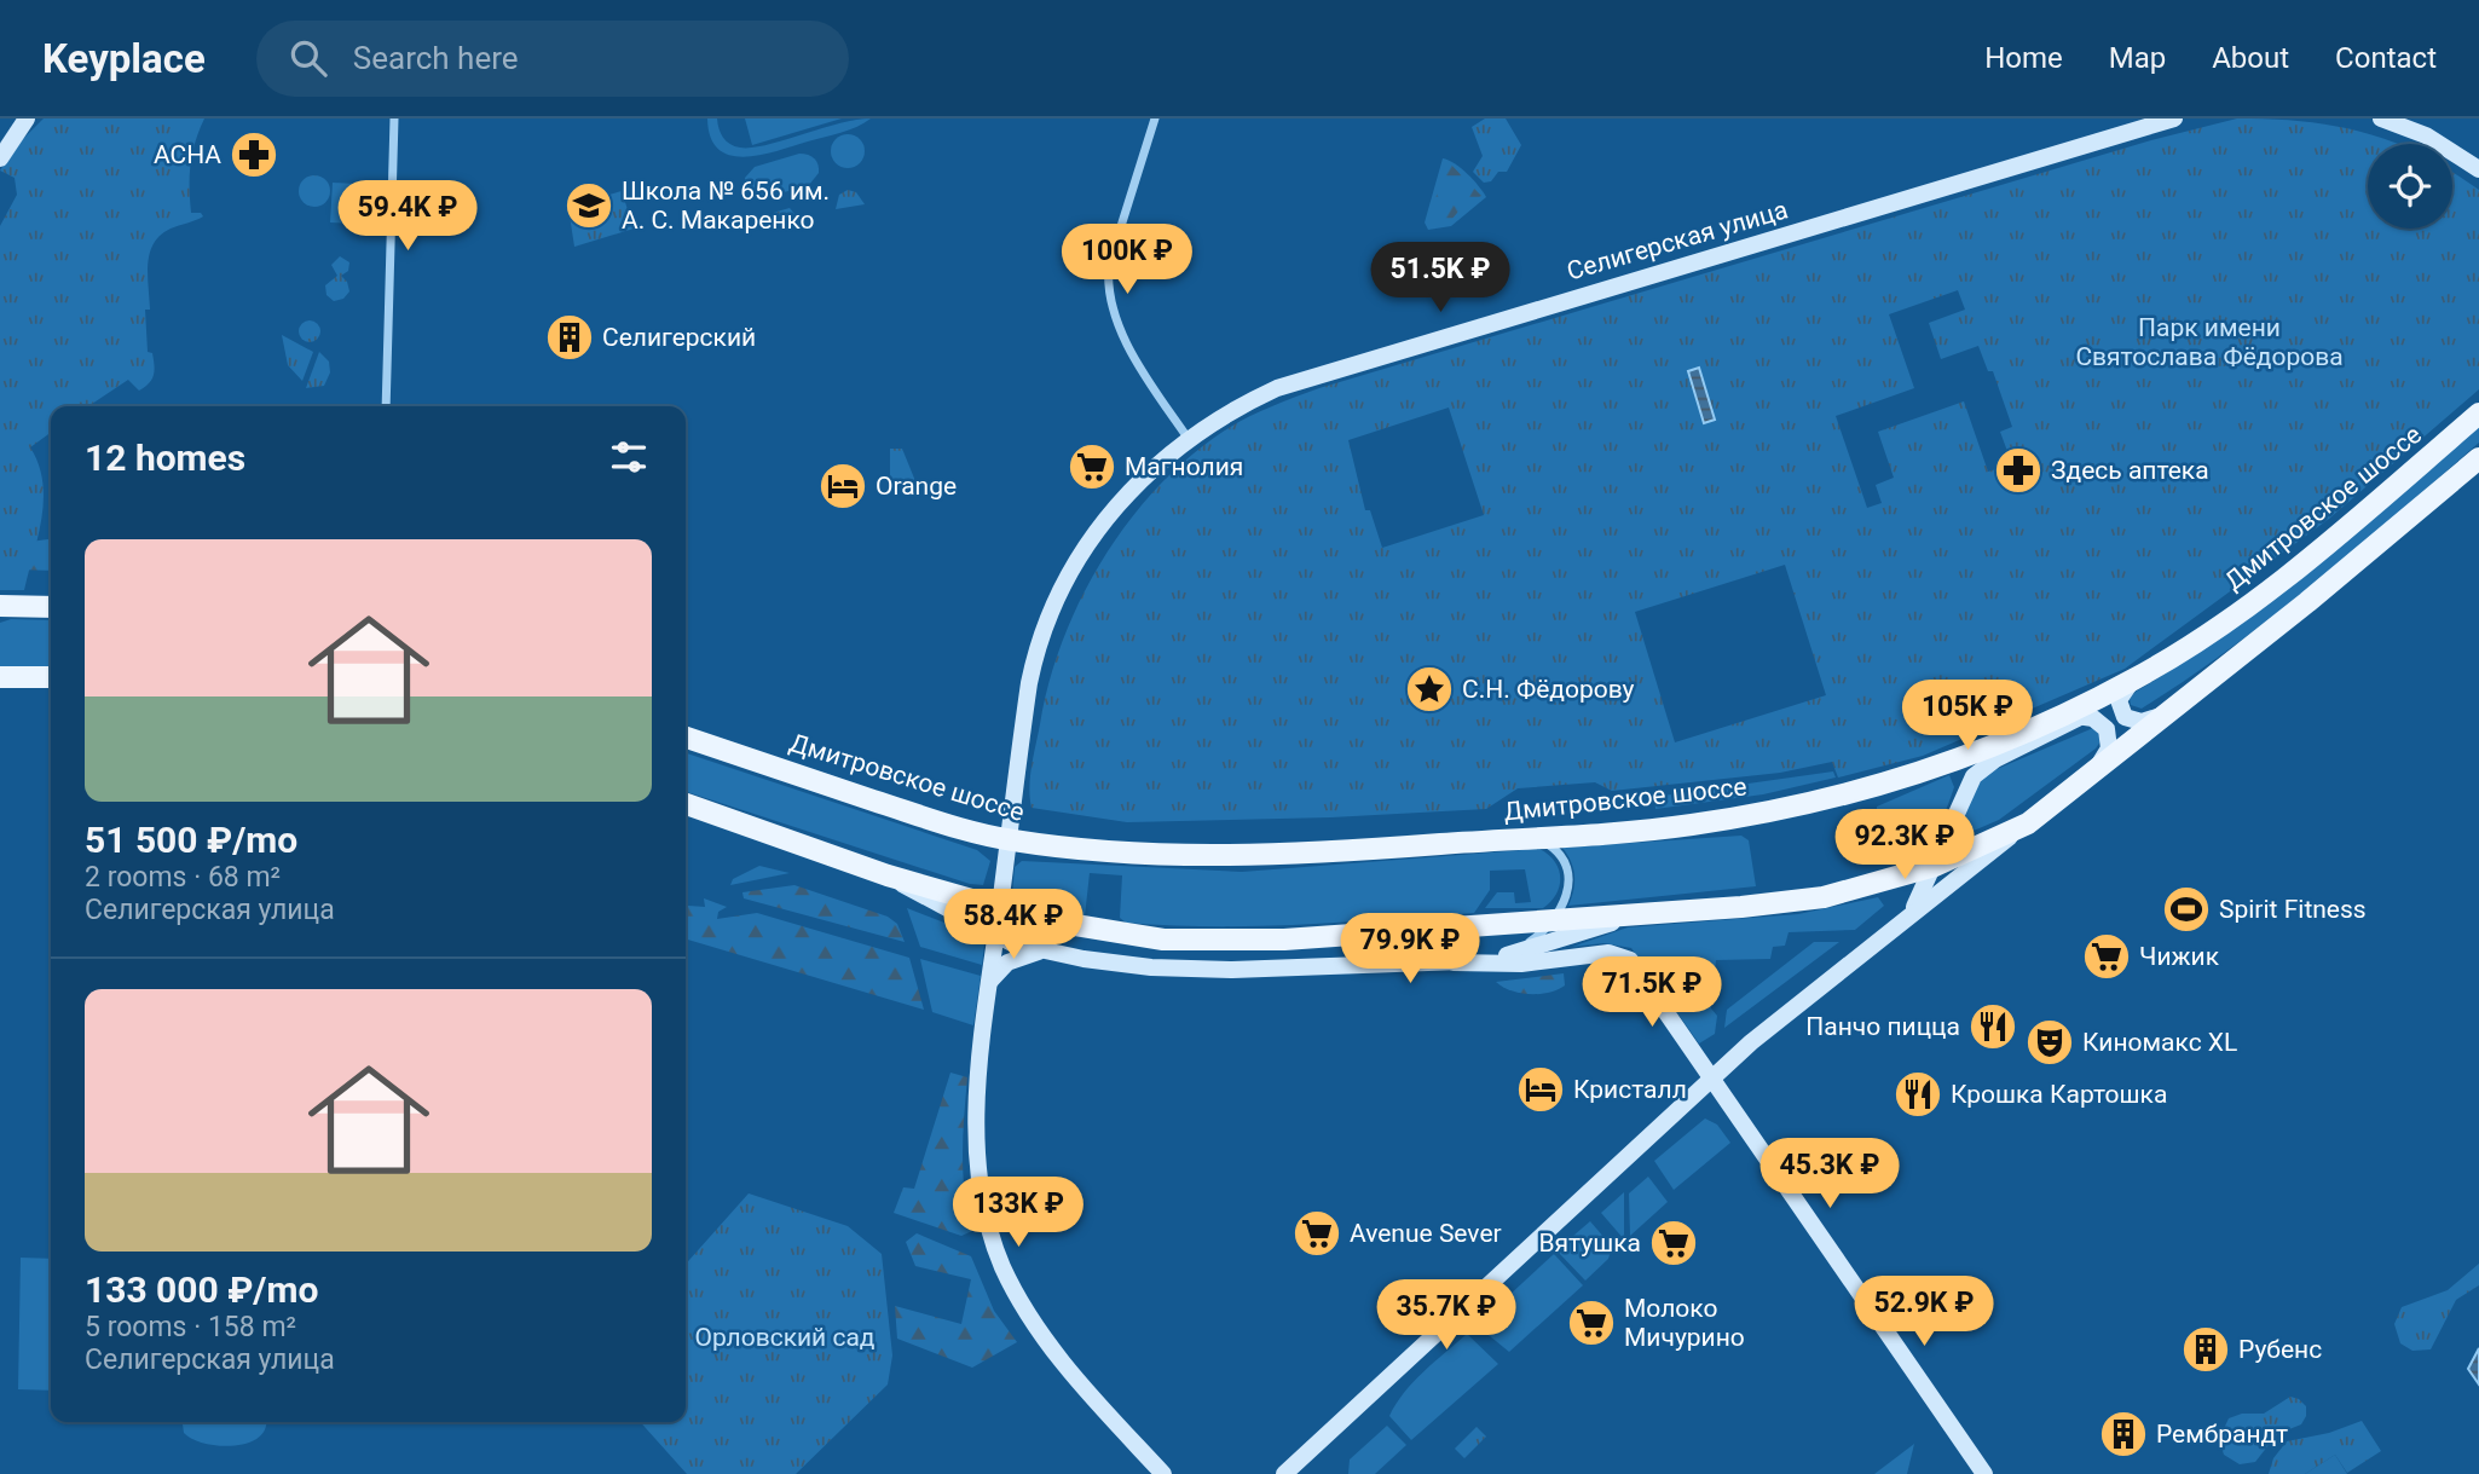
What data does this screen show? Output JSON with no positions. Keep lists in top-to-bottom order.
{
  "streets": {
    "main road": ["Дмитровское шоссе"],
    "street": ["Селигерская улица"]
  },
  "crossings": [
    ["Селигерская улица", "Дмитровское шоссе"]
  ],
  "parks": ["Парк имени Святослава Фёдорова", "Орловский сад"],
  "places": {
    "pharmacy": ["АСНА", "Здесь аптека"],
    "school or university": ["Школа № 656 им. А. С. Макаренко"],
    "building": ["Селигерский", "Рубенс", "Рембрандт"],
    "supermarket": [
      "Магнолия",
      "Чижик",
      "Avenue Sever",
      "Вятушка",
      "Молоко Мичурино"
    ],
    "hotel": ["Orange", "Кристалл"],
    "place": ["С.Н. Фёдорову"],
    "sports": ["Spirit Fitness"],
    "restaurant": ["Панчо пицца", "Крошка Картошка"],
    "theatre": ["Киномакс XL"]
  },
  "page": {
    "header": "Keyplace",
    "search": "Search here",
    "nav": [
      "Home",
      "Map",
      "About",
      "Contact"
    ],
    "price": [
      "59.4K ₽",
      "100K ₽",
      "51.5K ₽",
      "105K ₽",
      "92.3K ₽",
      "58.4K ₽",
      "79.9K ₽",
      "71.5K ₽",
      "45.3K ₽",
      "133K ₽",
      "52.9K ₽",
      "35.7K ₽"
    ],
    "heading": "12 homes",
    "list": [
      {
        "name": "51 500 ₽/mo",
        "note": "2 rooms · 68 m² · Селигерская улица"
      },
      {
        "name": "133 000 ₽/mo",
        "note": "5 rooms · 158 m² · Селигерская улица"
      }
    ]
  }
}
